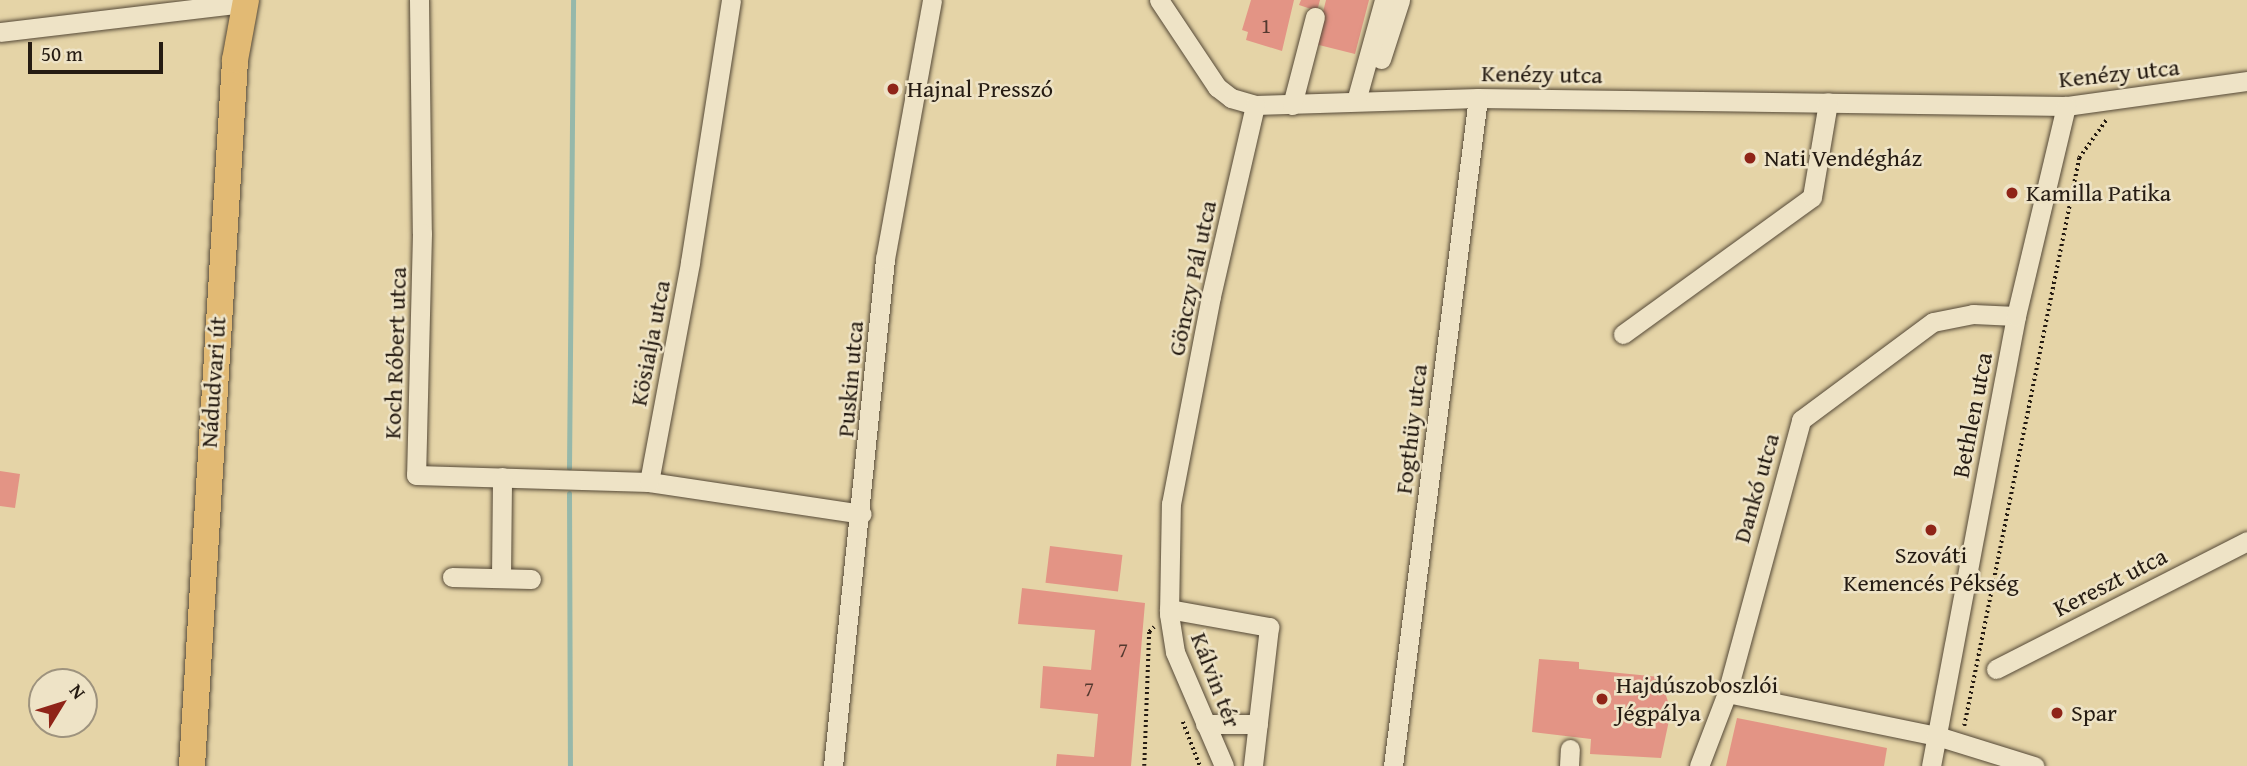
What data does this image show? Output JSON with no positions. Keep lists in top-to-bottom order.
{
  "streets": {
    "main road": ["Nádudvari út"],
    "street": [
      "Kenézy utca",
      "Gönczy Pál utca",
      "Kösialja utca",
      "Koch Róbert utca",
      "Puskin utca",
      "Bethlen utca",
      "Fogthüy utca",
      "Dankó utca",
      "Kereszt utca",
      "Kálvin tér"
    ]
  },
  "crossings": [
    ["Kenézy utca", "Gönczy Pál utca"],
    ["Kenézy utca", "Bethlen utca"],
    ["Kenézy utca", "Fogthüy utca"],
    ["Gönczy Pál utca", "Kálvin tér"],
    ["Kösialja utca", "Koch Róbert utca"],
    ["Bethlen utca", "Dankó utca"]
  ],
  "places": [
    "Hajnal Presszó",
    "Nati Vendégház",
    "Kamilla Patika",
    "Szováti Kemencés Pékség",
    "Hajdúszoboszlói Jégpálya",
    "Spar"
  ],
  "house_numbers": ["1", "7", "7"],
  "scale_bar": "50 m",
  "north": "top right"
}
